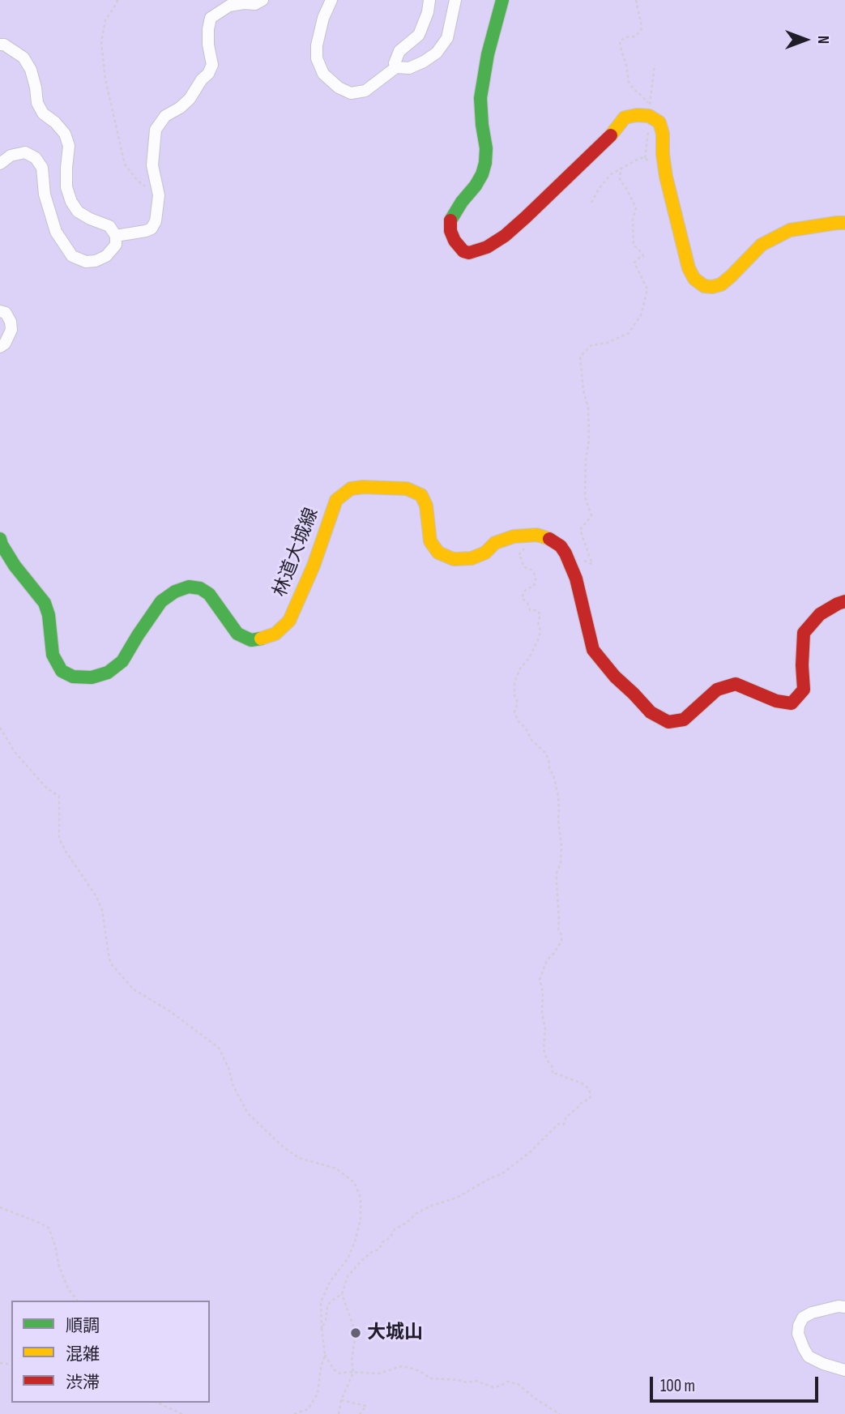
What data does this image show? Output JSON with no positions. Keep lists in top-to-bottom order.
{
  "streets": {
    "street": ["林道大城線"]
  },
  "places": ["大城山"],
  "legend": ["順調", "混雑", "渋滞"],
  "scale_bar": "100 m",
  "north": "right"
}
